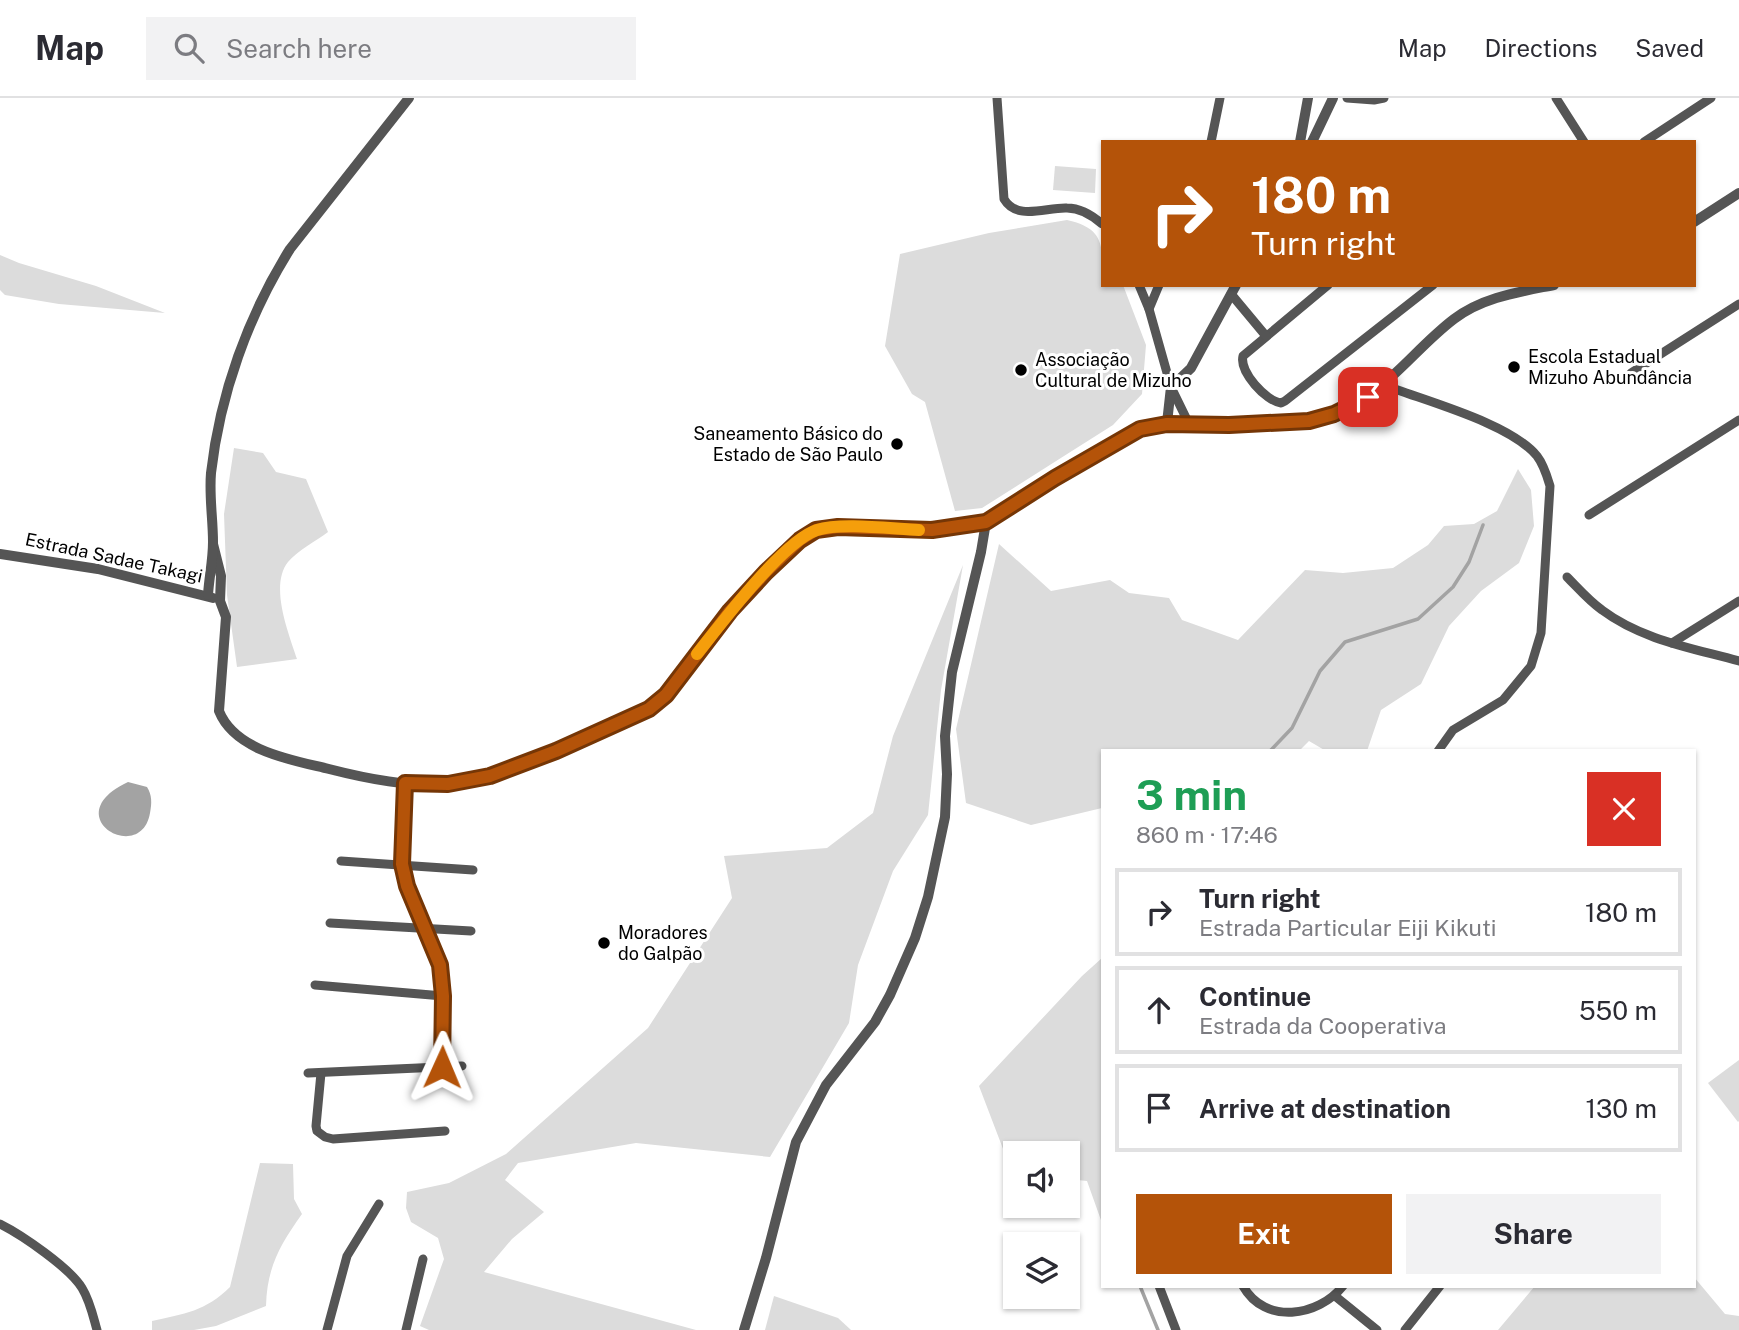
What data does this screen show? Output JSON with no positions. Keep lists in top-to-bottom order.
{
  "streets": {
    "street": ["Estrada Sadae Takagi"]
  },
  "places": [
    "Escola Estadual Mizuho Abundância",
    "Associação Cultural de Mizuho",
    "Saneamento Básico do Estado de São Paulo",
    "Moradores do Galpão"
  ],
  "page": {
    "header": "Map",
    "search": "Search here",
    "nav": ["Map", "Directions", "Saved"],
    "turn": ["180 m", "Turn right"],
    "heading": ["3 min", "860 m · 17:46"],
    "list": [
      {
        "name": "Turn right",
        "note": "Estrada Particular Eiji Kikuti",
        "value": "180 m"
      },
      {
        "name": "Continue",
        "note": "Estrada da Cooperativa",
        "value": "550 m"
      },
      {
        "name": "Arrive at destination",
        "value": "130 m"
      }
    ],
    "buttons": ["Exit", "Share"]
  }
}
